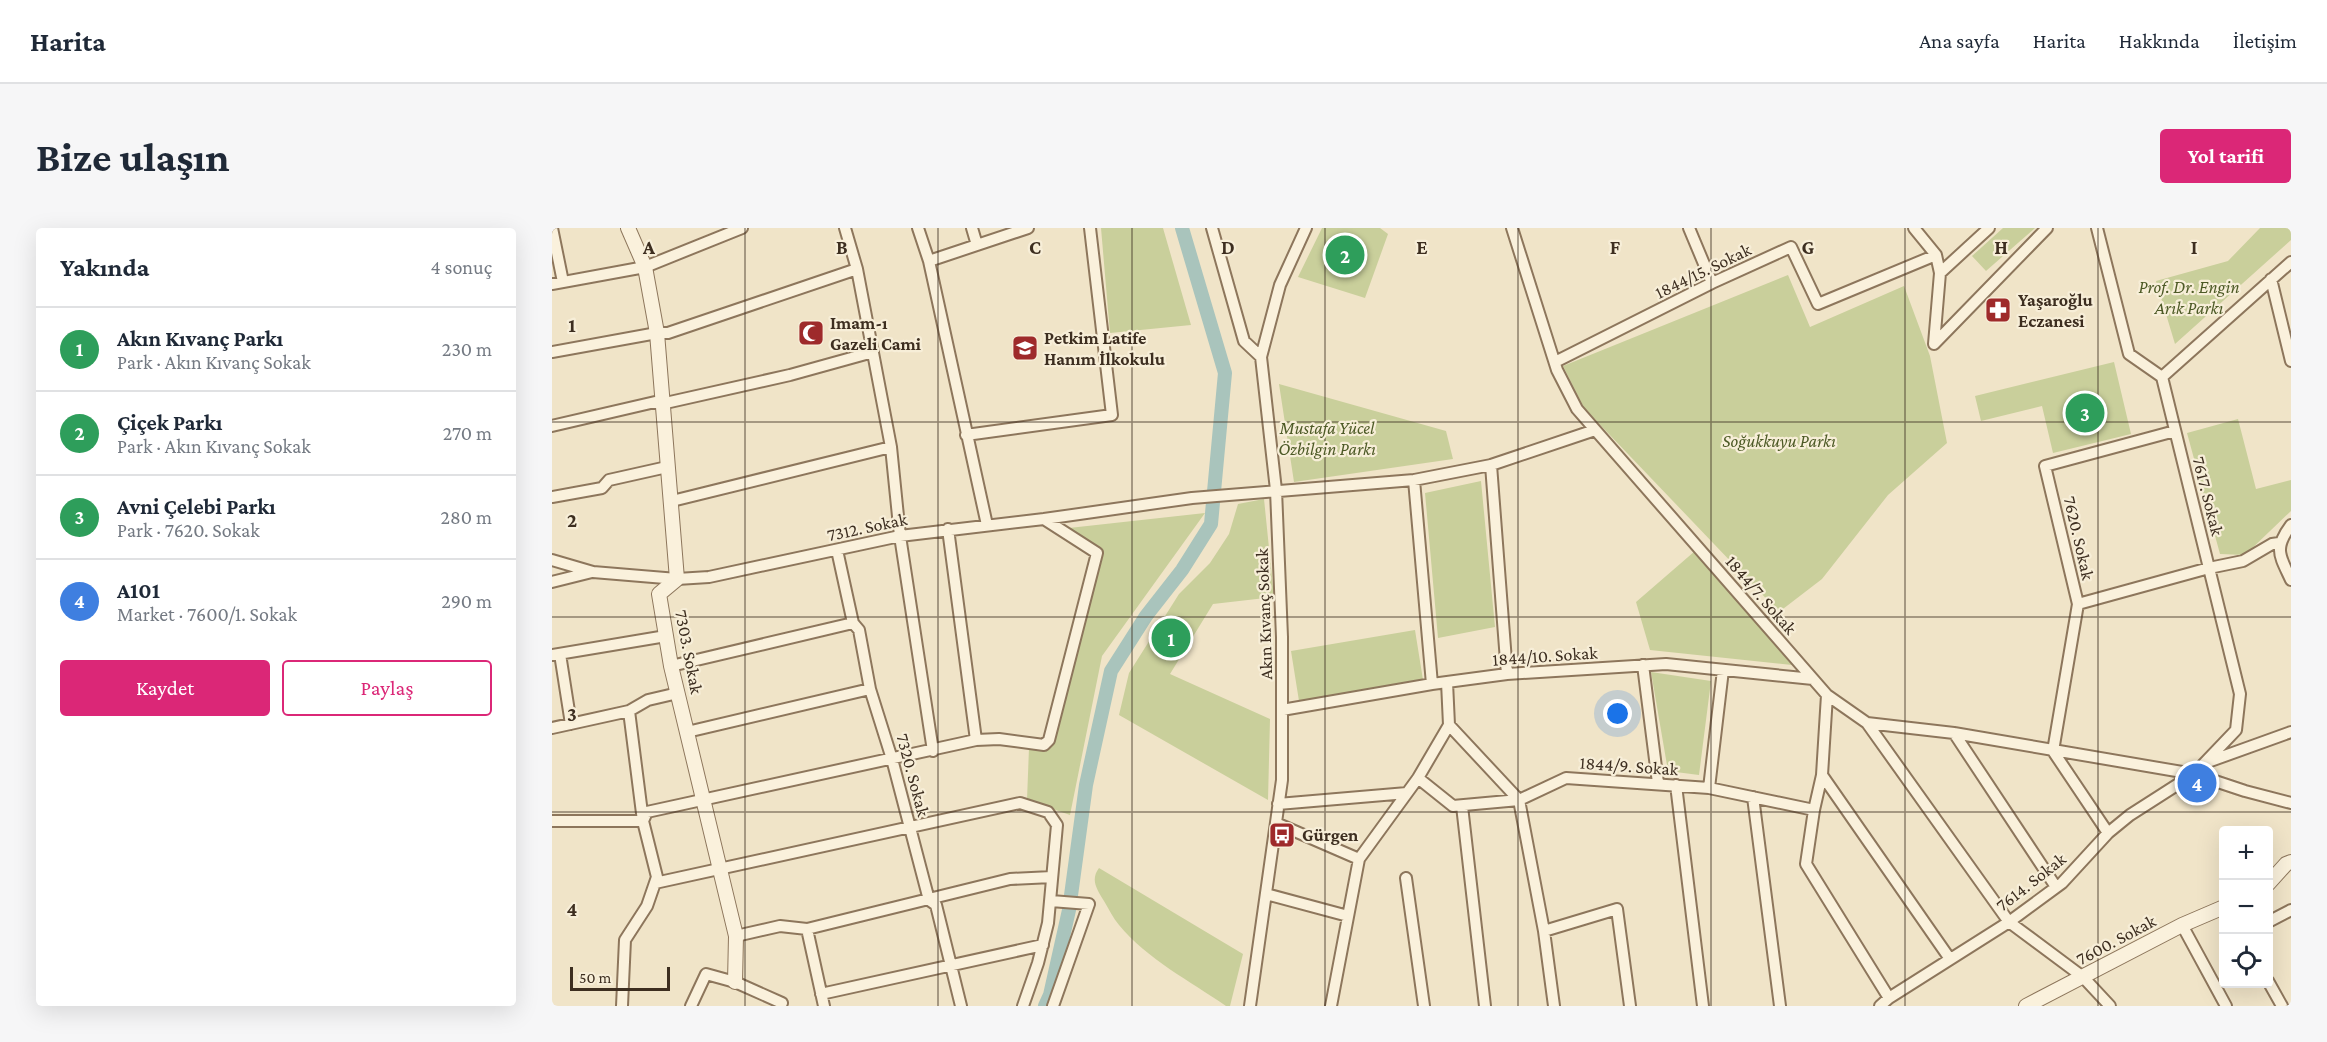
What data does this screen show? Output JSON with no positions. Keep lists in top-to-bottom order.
{
  "streets": {
    "street": [
      "1844/15. Sokak",
      "7617. Sokak",
      "7312. Sokak",
      "7620. Sokak",
      "1844/7. Sokak",
      "Akın Kıvanç Sokak",
      "7303. Sokak",
      "1844/10. Sokak",
      "1844/9. Sokak",
      "7320. Sokak",
      "7614. Sokak",
      "7600. Sokak"
    ]
  },
  "crossings": [
    ["1844/15. Sokak", "1844/7. Sokak"],
    ["7617. Sokak", "7620. Sokak"],
    ["7617. Sokak", "1844/7. Sokak"],
    ["7617. Sokak", "7614. Sokak"],
    ["7312. Sokak", "1844/7. Sokak"],
    ["7312. Sokak", "Akın Kıvanç Sokak"],
    ["7312. Sokak", "7303. Sokak"],
    ["7312. Sokak", "7320. Sokak"],
    ["7620. Sokak", "1844/7. Sokak"],
    ["1844/7. Sokak", "1844/10. Sokak"],
    ["1844/7. Sokak", "7614. Sokak"],
    ["Akın Kıvanç Sokak", "1844/10. Sokak"]
  ],
  "parks": ["Prof. Dr. Engin Arık Parkı", "Mustafa Yücel Özbilgin Parkı", "Soğukkuyu Parkı"],
  "places": {
    "pharmacy": ["Yaşaroğlu Eczanesi"],
    "mosque": ["Imam-ı Gazeli Cami"],
    "school or university": ["Petkim Latife Hanım İlkokulu"],
    "bus stop": ["Gürgen"]
  },
  "scale_bar": "50 m",
  "page": {
    "header": "Harita",
    "nav": [
      "Ana sayfa",
      "Harita",
      "Hakkında",
      "İletişim"
    ],
    "buttons": [
      "Yol tarifi",
      ["Kaydet", "Paylaş"]
    ],
    "title": "Bize ulaşın",
    "heading": ["Yakında", "4 sonuç"],
    "pins": [
      "2",
      "3",
      "1",
      "4"
    ],
    "list": [
      {
        "mark": "1",
        "name": "Akın Kıvanç Parkı",
        "note": "Park · Akın Kıvanç Sokak",
        "value": "230 m"
      },
      {
        "mark": "2",
        "name": "Çiçek Parkı",
        "note": "Park · Akın Kıvanç Sokak",
        "value": "270 m"
      },
      {
        "mark": "3",
        "name": "Avni Çelebi Parkı",
        "note": "Park · 7620. Sokak",
        "value": "280 m"
      },
      {
        "mark": "4",
        "name": "A101",
        "note": "Market · 7600/1. Sokak",
        "value": "290 m"
      }
    ],
    "map_buttons": ["+", "−"],
    "scale": "50 m"
  },
  "grid": {
    "columns": [
      "A",
      "B",
      "C",
      "D",
      "E",
      "F",
      "G",
      "H",
      "I"
    ],
    "rows": [
      "1",
      "2",
      "3",
      "4"
    ]
  }
}
